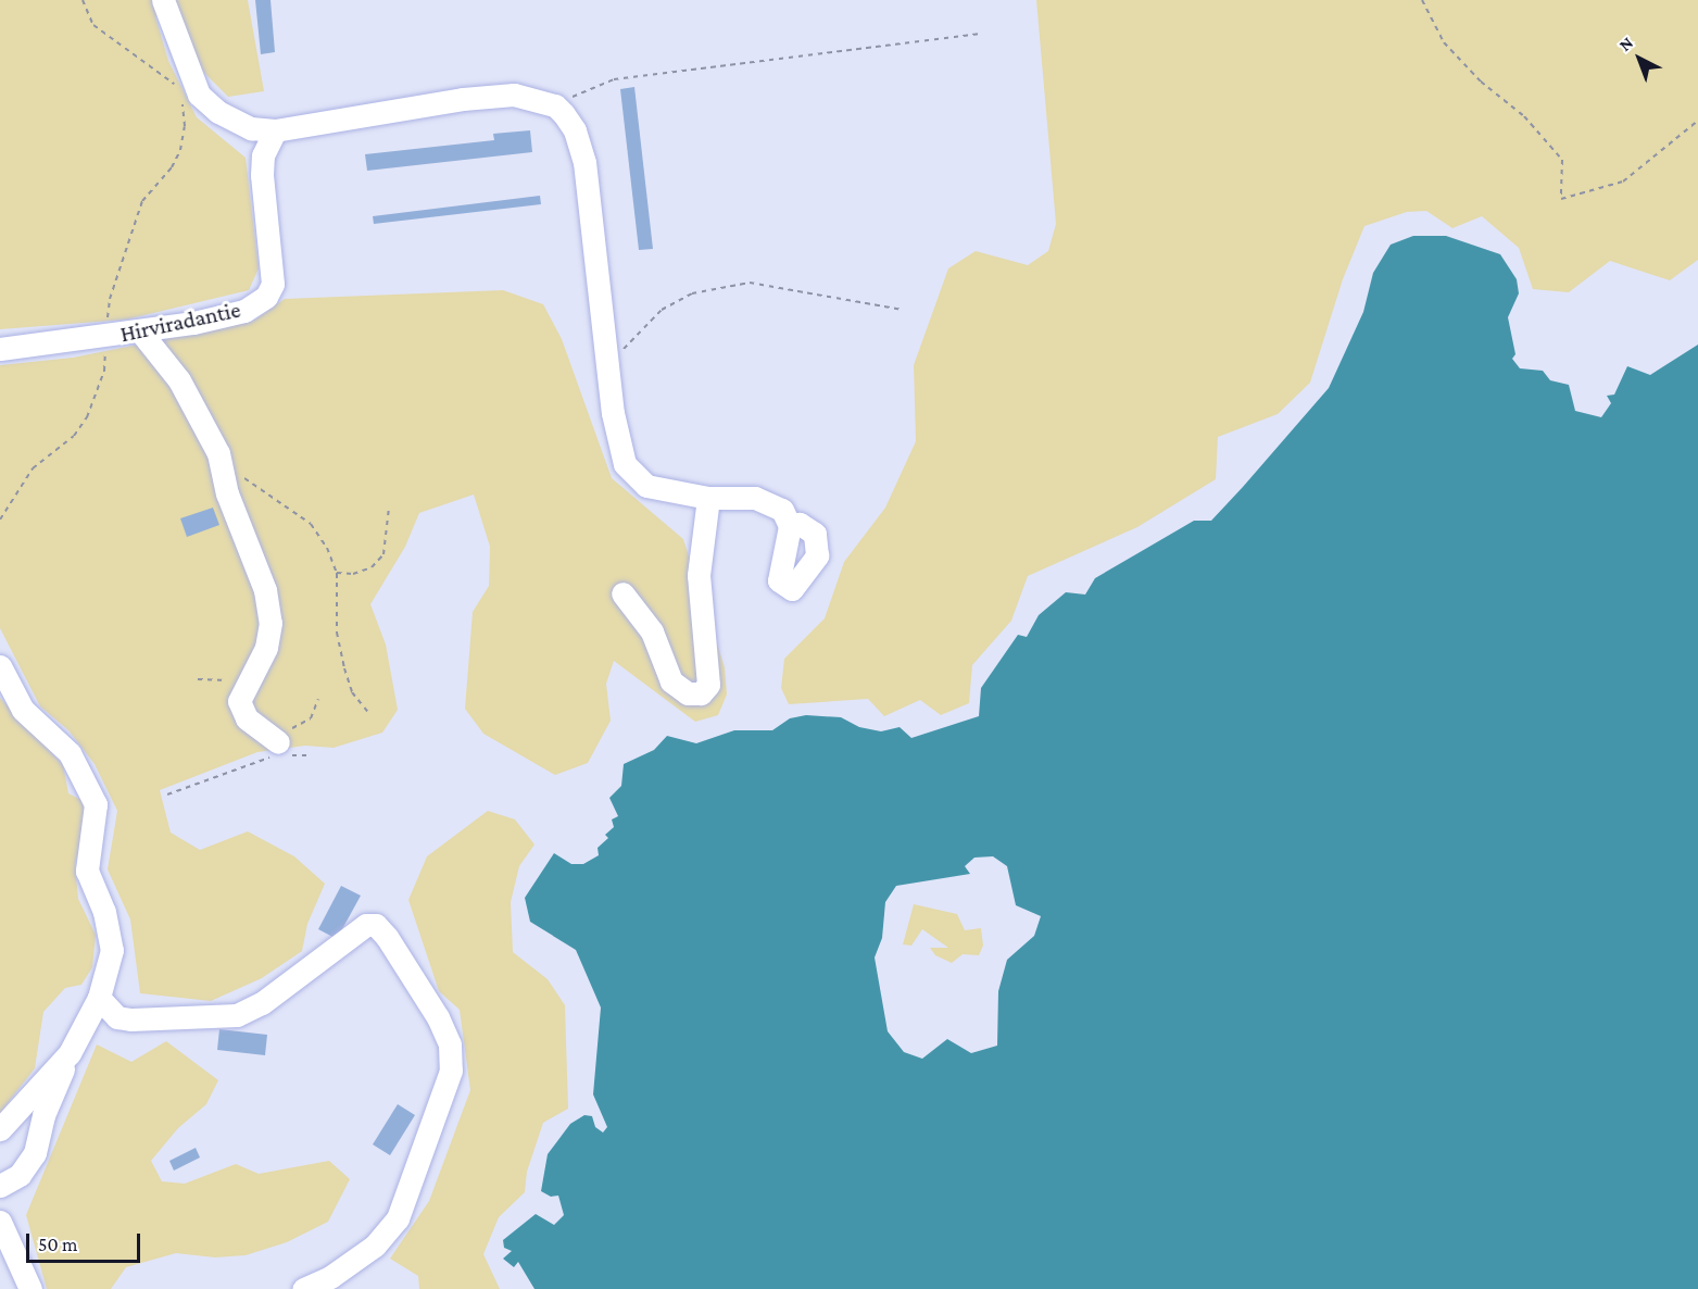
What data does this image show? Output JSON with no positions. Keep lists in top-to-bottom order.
{
  "streets": {
    "street": ["Hirviradantie"]
  },
  "scale_bar": "50 m",
  "north": "top left"
}
